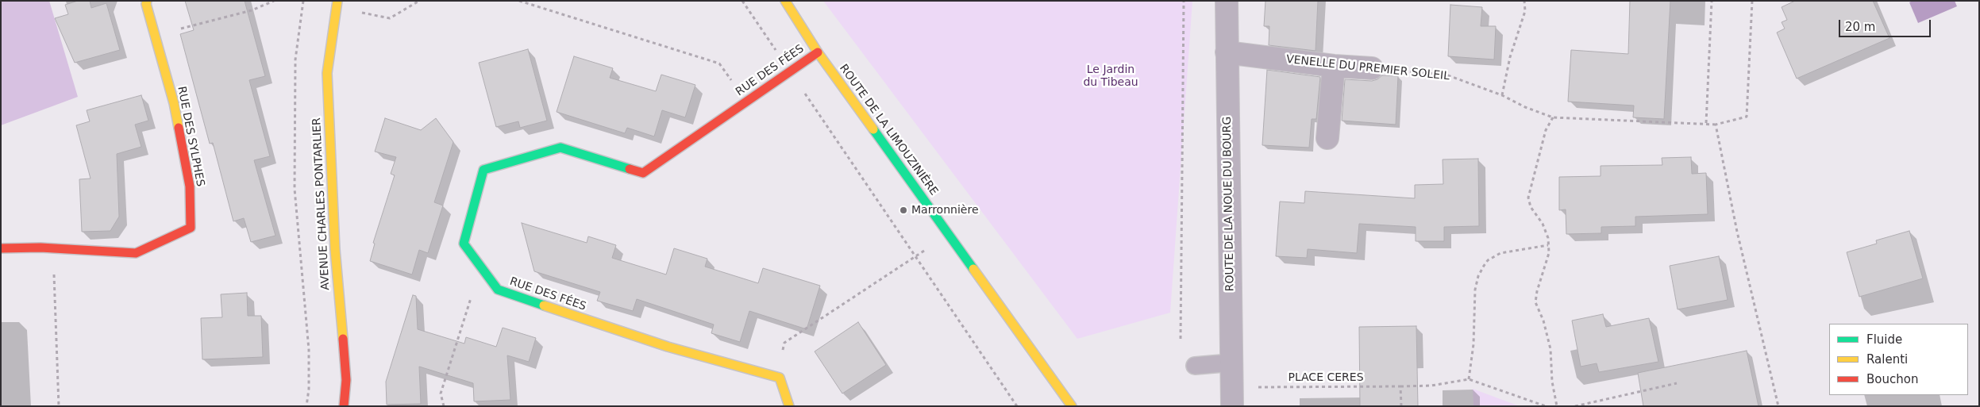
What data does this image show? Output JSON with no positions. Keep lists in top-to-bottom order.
{
  "streets": {
    "street": [
      "VENELLE DU PREMIER SOLEIL",
      "RUE DES FÉES",
      "ROUTE DE LA LIMOUZINIÈRE",
      "RUE DES SYLPHES",
      "AVENUE CHARLES PONTARLIER",
      "ROUTE DE LA NOUE DU BOURG"
    ],
    "path": ["PLACE CERES"]
  },
  "crossings": [
    ["VENELLE DU PREMIER SOLEIL", "ROUTE DE LA NOUE DU BOURG"],
    ["RUE DES FÉES", "ROUTE DE LA LIMOUZINIÈRE"],
    ["ROUTE DE LA NOUE DU BOURG", "PLACE CERES"]
  ],
  "parks": ["Le Jardin du Tibeau"],
  "places": ["Marronnière"],
  "legend": ["Fluide", "Ralenti", "Bouchon"],
  "scale_bar": "20 m"
}
